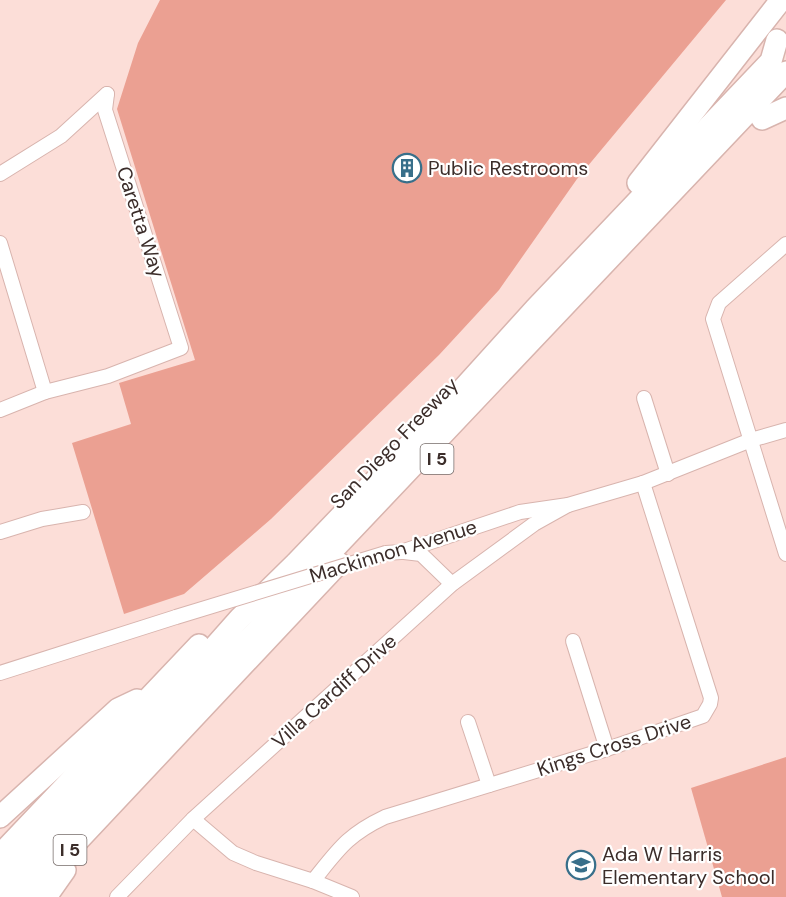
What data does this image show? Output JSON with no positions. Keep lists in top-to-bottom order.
{
  "streets": {
    "highway": ["San Diego Freeway", "I 5"],
    "street": [
      "Caretta Way",
      "Mackinnon Avenue",
      "Villa Cardiff Drive",
      "Kings Cross Drive"
    ]
  },
  "crossings": [
    ["Mackinnon Avenue", "Villa Cardiff Drive"],
    ["Mackinnon Avenue", "Kings Cross Drive"]
  ],
  "places": {
    "building": ["Public Restrooms"],
    "school or university": ["Ada W Harris Elementary School"]
  }
}
